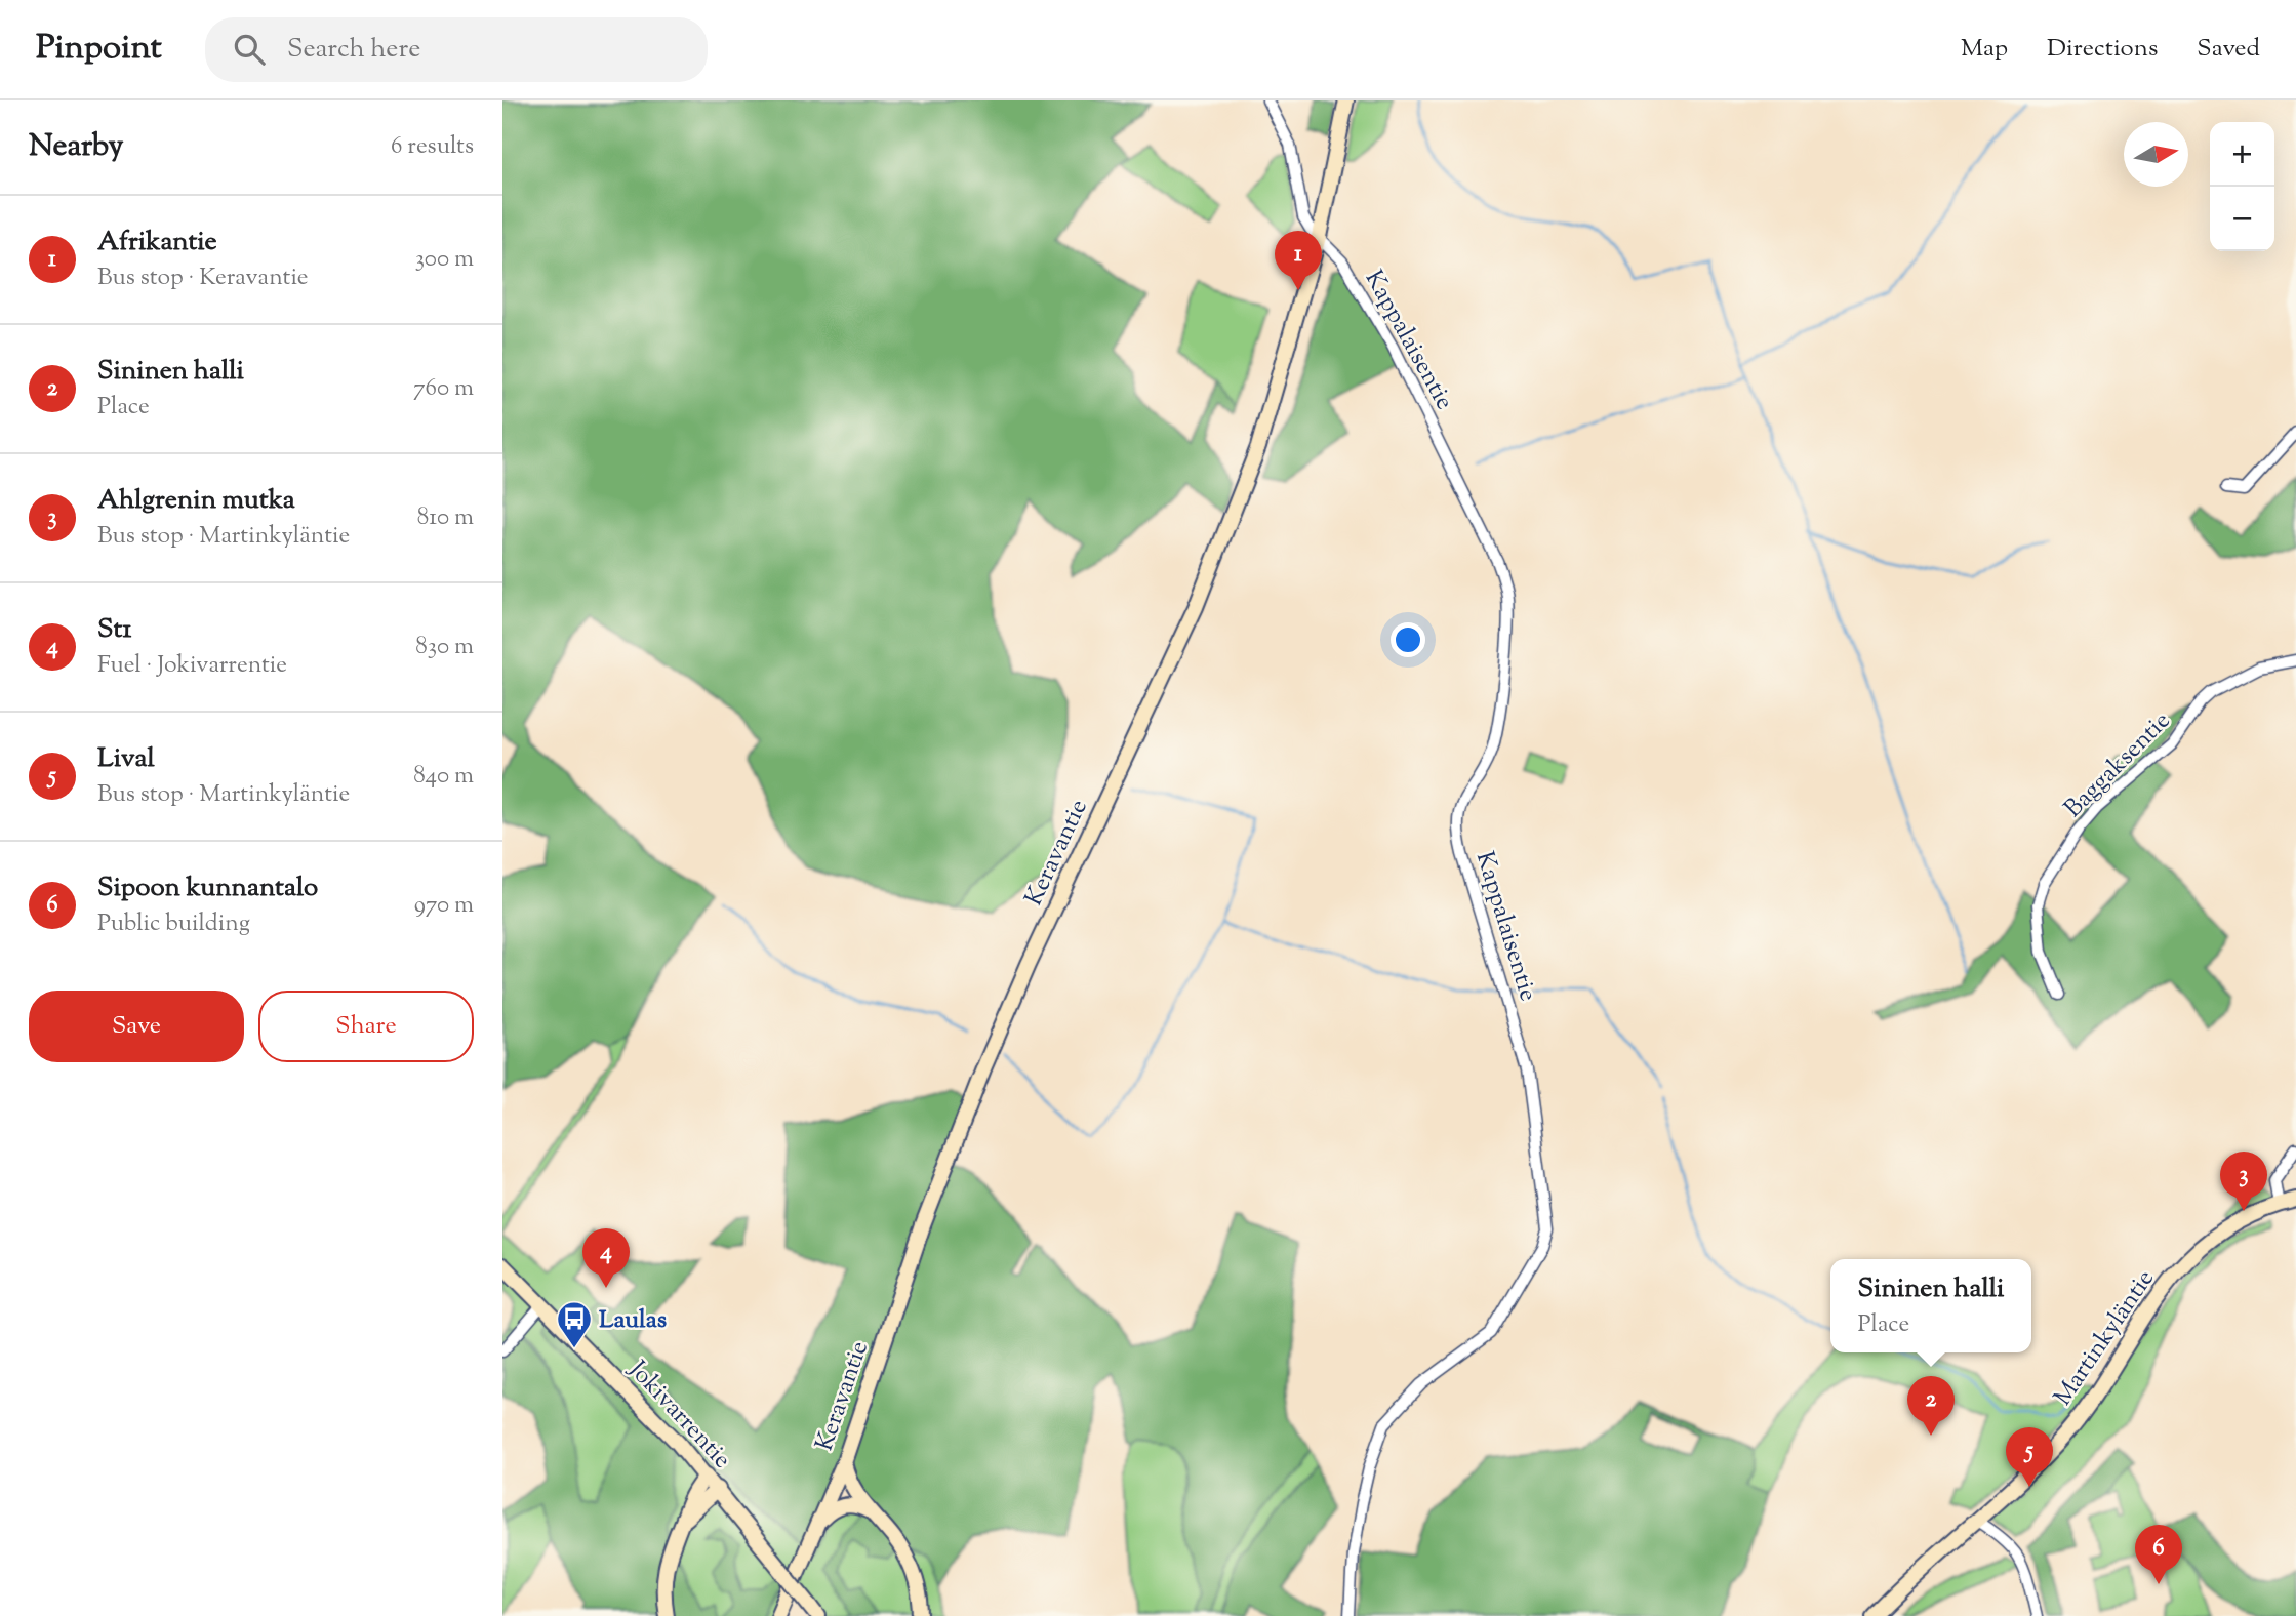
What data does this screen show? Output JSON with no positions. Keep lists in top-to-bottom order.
{
  "streets": {
    "main road": ["Keravantie", "Martinkyläntie", "Jokivarrentie"],
    "street": ["Kappalaisentie", "Baggaksentie"]
  },
  "crossings": [
    ["Kappalaisentie", "Keravantie"]
  ],
  "places": {
    "bus stop": ["Laulas"]
  },
  "north": "right",
  "page": {
    "header": "Pinpoint",
    "search": "Search here",
    "nav": ["Map", "Directions", "Saved"],
    "heading": ["Nearby", "6 results"],
    "map_buttons": ["+", "−"],
    "list": [
      {
        "mark": "1",
        "name": "Afrikantie",
        "note": "Bus stop · Keravantie",
        "value": "300 m"
      },
      {
        "mark": "2",
        "name": "Sininen halli",
        "note": "Place",
        "value": "760 m"
      },
      {
        "mark": "3",
        "name": "Ahlgrenin mutka",
        "note": "Bus stop · Martinkyläntie",
        "value": "810 m"
      },
      {
        "mark": "4",
        "name": "St1",
        "note": "Fuel · Jokivarrentie",
        "value": "830 m"
      },
      {
        "mark": "5",
        "name": "Lival",
        "note": "Bus stop · Martinkyläntie",
        "value": "840 m"
      },
      {
        "mark": "6",
        "name": "Sipoon kunnantalo",
        "note": "Public building",
        "value": "970 m"
      }
    ],
    "pins": [
      "1",
      "3",
      "4",
      "2",
      "5",
      "6"
    ],
    "buttons": ["Save", "Share"],
    "popup": ["Sininen halli", "Place"]
  }
}
